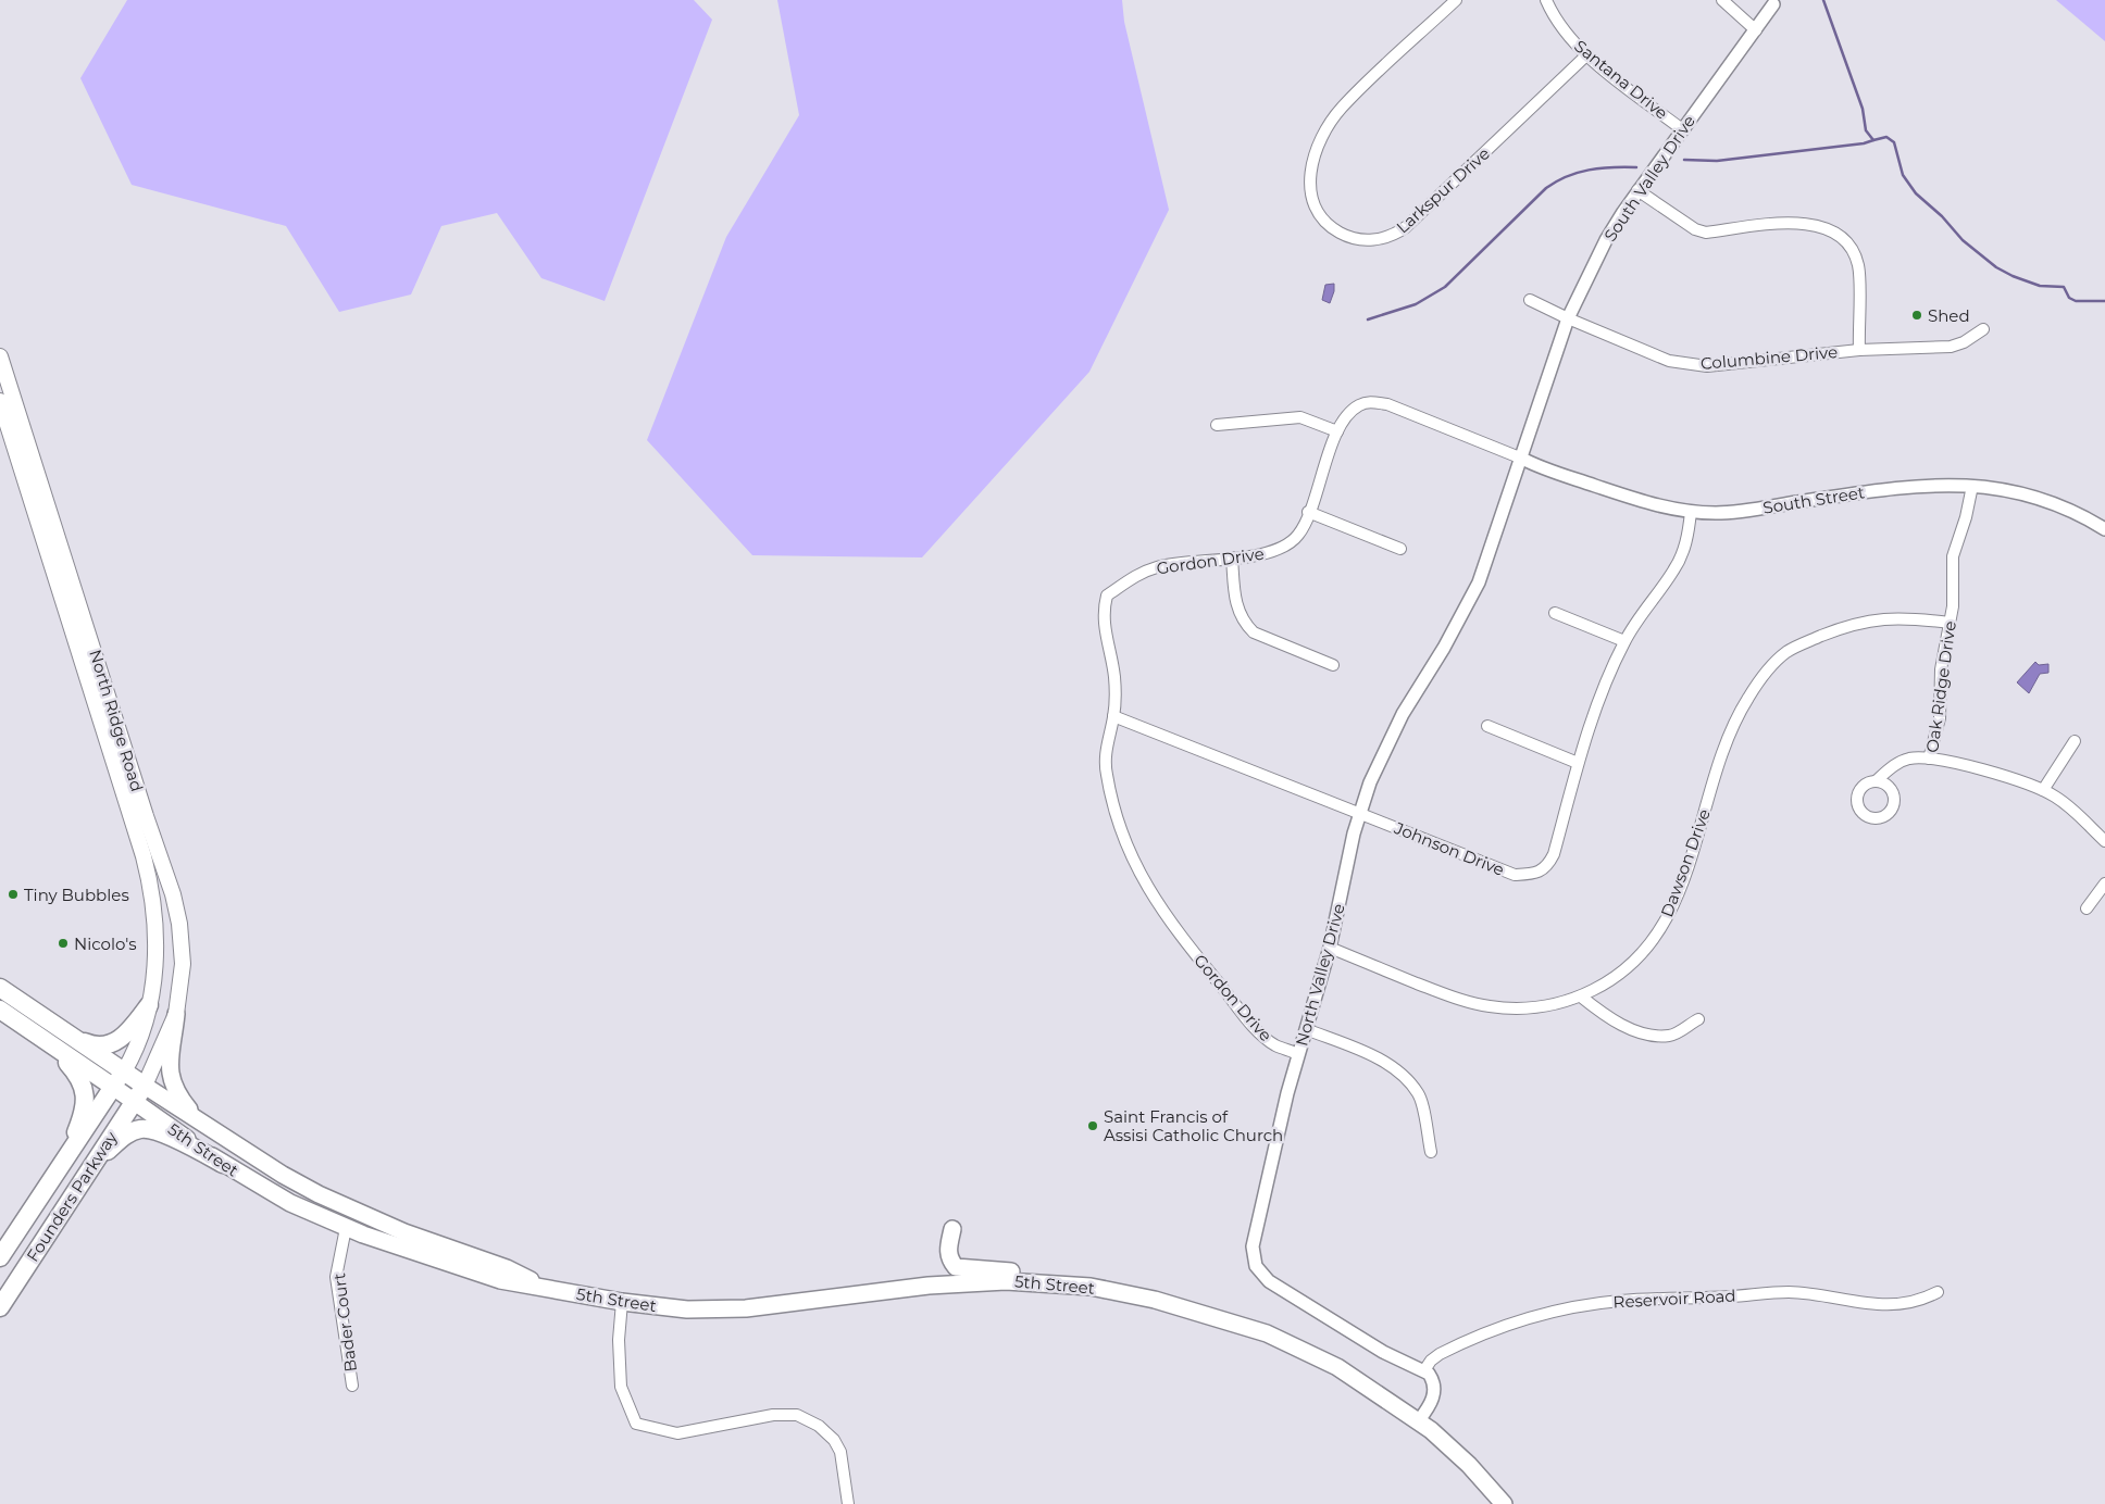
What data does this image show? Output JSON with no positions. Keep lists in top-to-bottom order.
{
  "streets": {
    "highway": ["5th Street", "Founders Parkway"],
    "main road": ["North Ridge Road"],
    "street": [
      "Santana Drive",
      "South Valley Drive",
      "Larkspur Drive",
      "Columbine Drive",
      "South Street",
      "Gordon Drive",
      "Oak Ridge Drive",
      "Johnson Drive",
      "Dawson Drive",
      "North Valley Drive",
      "Reservoir Road",
      "Bader Court"
    ]
  },
  "crossings": [
    ["Santana Drive", "South Valley Drive"],
    ["Santana Drive", "Larkspur Drive"],
    ["South Valley Drive", "Columbine Drive"],
    ["South Valley Drive", "South Street"],
    ["South Valley Drive", "Gordon Drive"],
    ["South Valley Drive", "North Valley Drive"],
    ["South Street", "Gordon Drive"],
    ["South Street", "Oak Ridge Drive"],
    ["South Street", "Johnson Drive"],
    ["South Street", "North Valley Drive"],
    ["Gordon Drive", "Johnson Drive"],
    ["Gordon Drive", "North Valley Drive"],
    ["Oak Ridge Drive", "Dawson Drive"],
    ["North Ridge Road", "5th Street"],
    ["North Ridge Road", "Founders Parkway"],
    ["Johnson Drive", "North Valley Drive"],
    ["Dawson Drive", "North Valley Drive"],
    ["North Valley Drive", "Reservoir Road"],
    ["5th Street", "Founders Parkway"],
    ["5th Street", "Bader Court"]
  ],
  "places": [
    "Shed",
    "Tiny Bubbles",
    "Nicolo's",
    "Saint Francis of Assisi Catholic Church"
  ]
}
